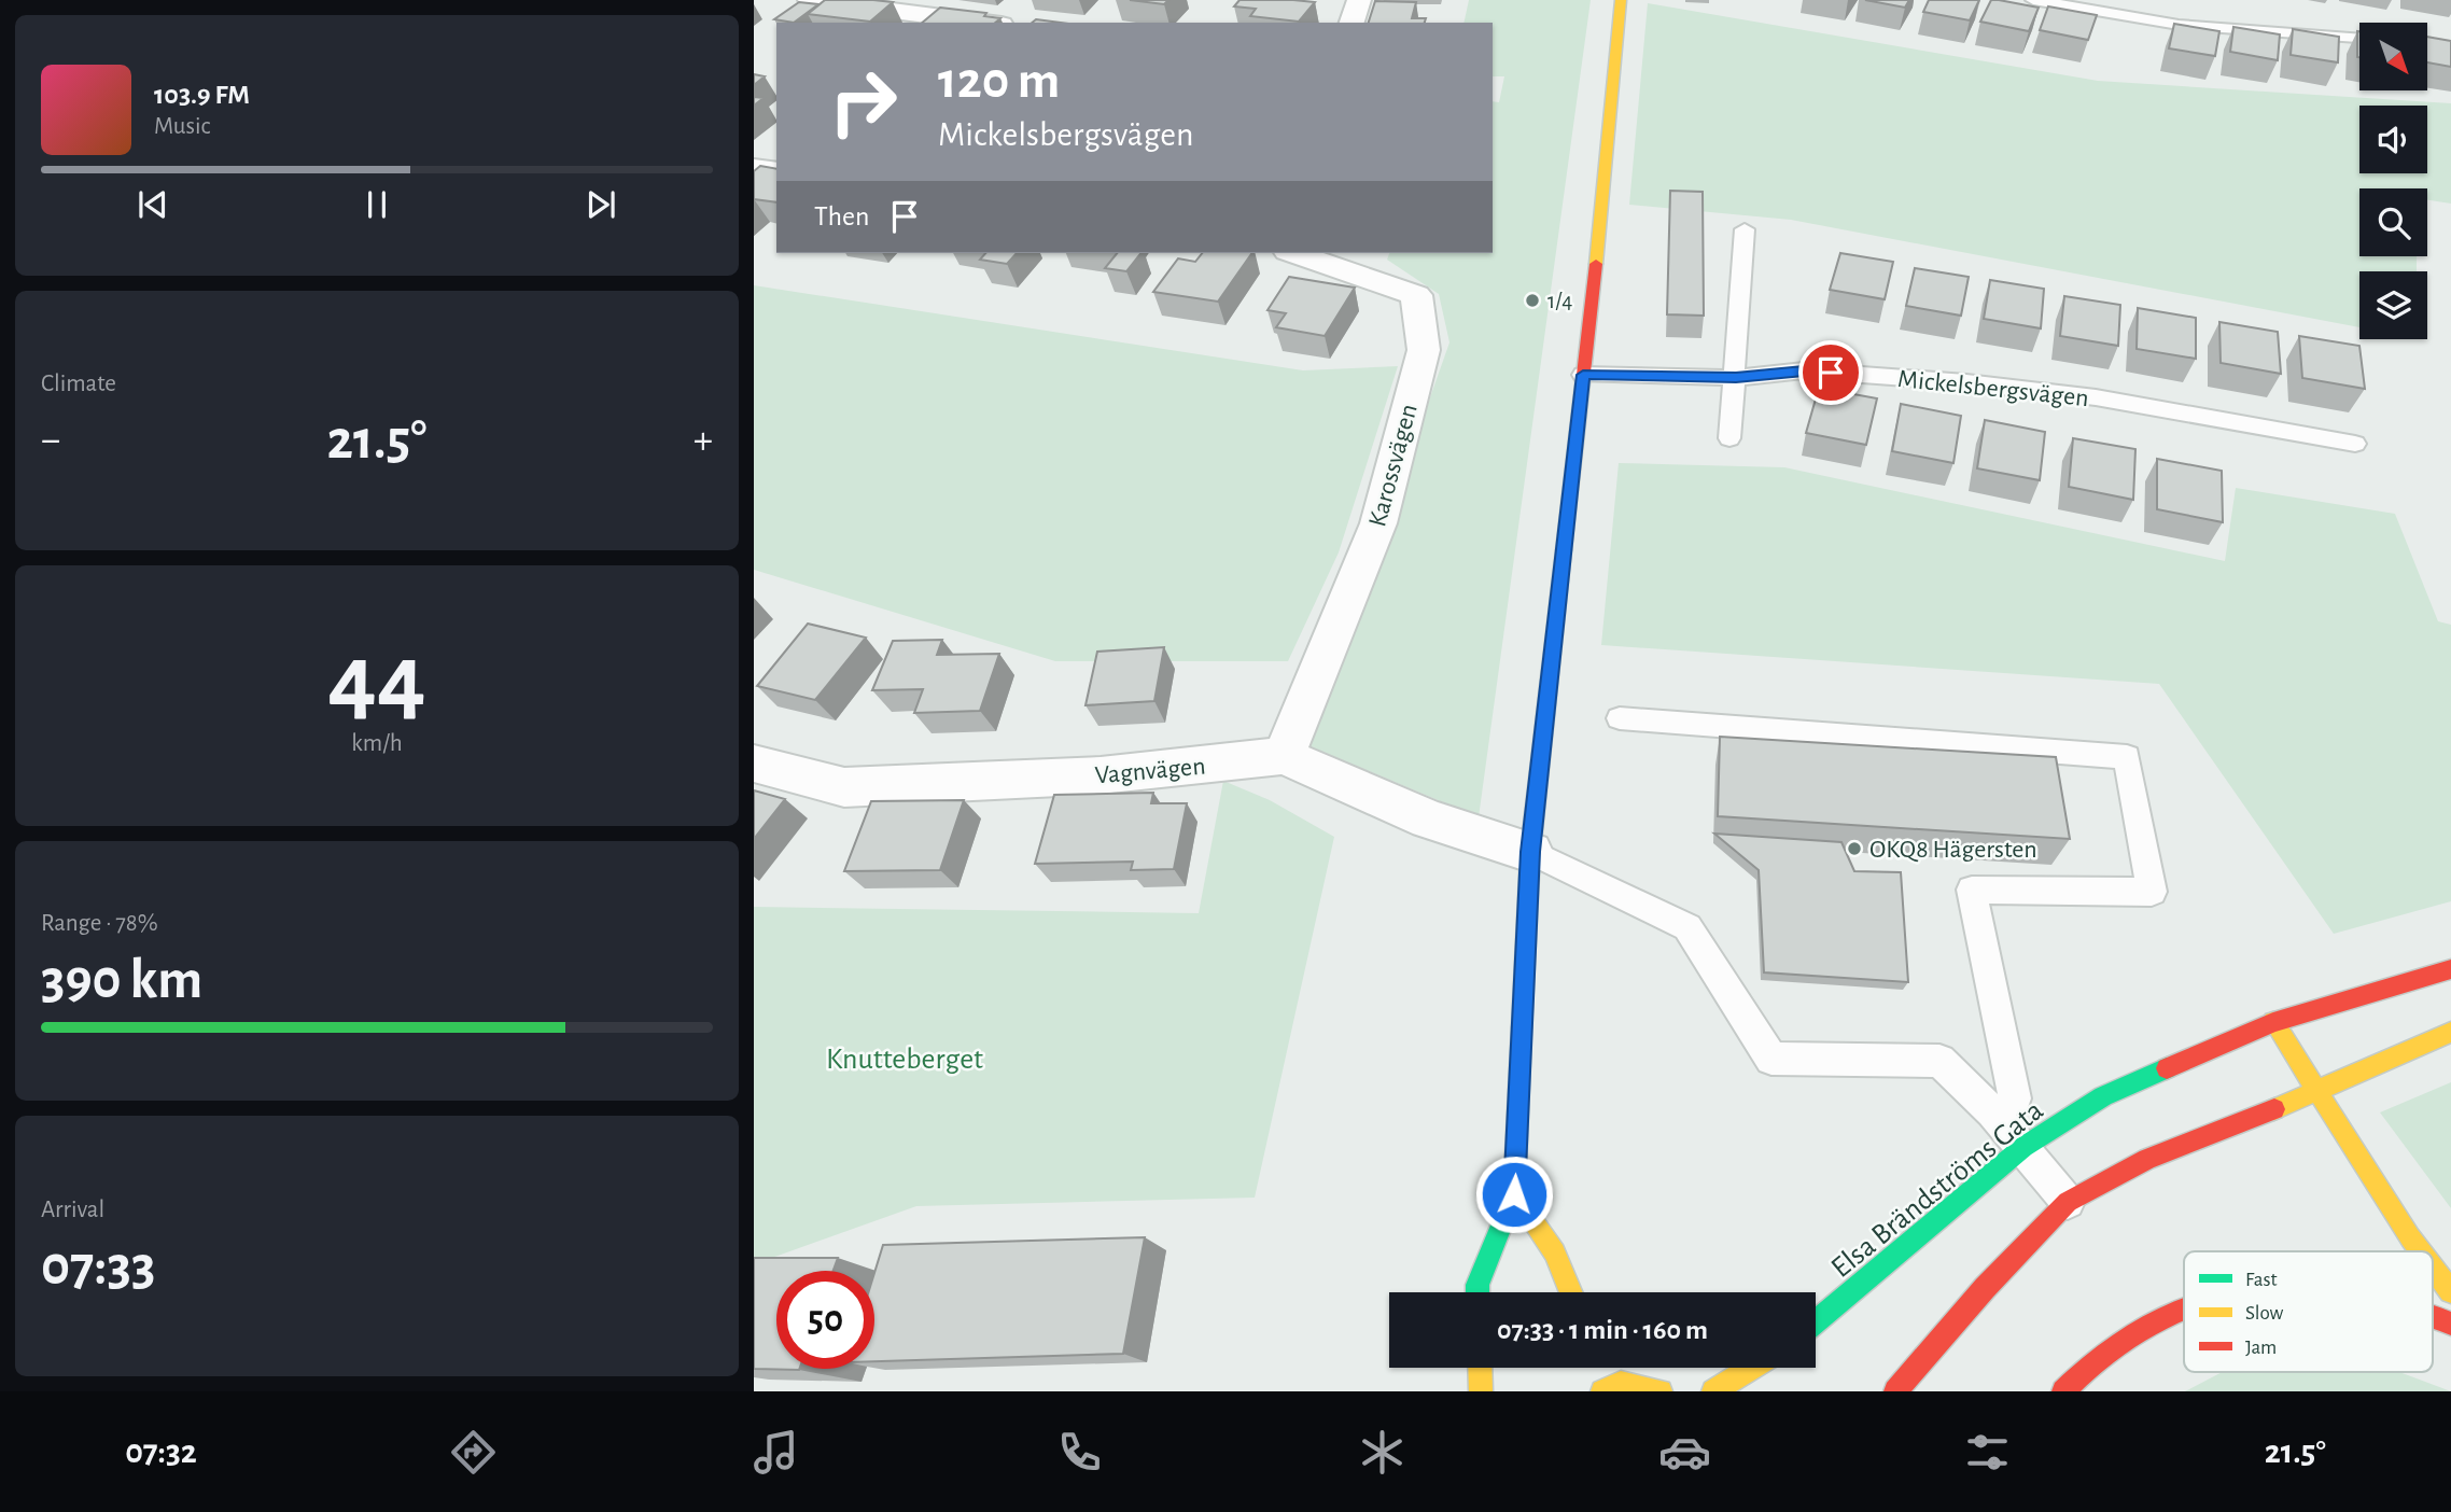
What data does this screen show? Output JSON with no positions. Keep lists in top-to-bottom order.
{
  "streets": {
    "main road": ["Elsa Brändströms Gata"],
    "street": ["Karossvägen", "Vagnvägen"],
    "lane": ["Mickelsbergsvägen"]
  },
  "crossings": [
    ["Karossvägen", "Vagnvägen"]
  ],
  "parks": ["Knutteberget"],
  "places": ["1/4", "OKQ8 Hägersten"],
  "legend": ["Fast", "Slow", "Jam"],
  "north": "bottom right",
  "page": {
    "turn": ["120 m", "Mickelsbergsvägen"],
    "song": ["103.9 FM", "Music"],
    "then": "Then",
    "tile": [
      "Climate",
      ["44", "km/h"],
      ["Range · 78%", "390 km"],
      ["Arrival", "07:33"]
    ],
    "heat": ["−", "21.5°", "+"],
    "limit": "50",
    "trip": "07:33 · 1 min · 160 m",
    "tabs": ["07:32", "21.5°"]
  }
}
